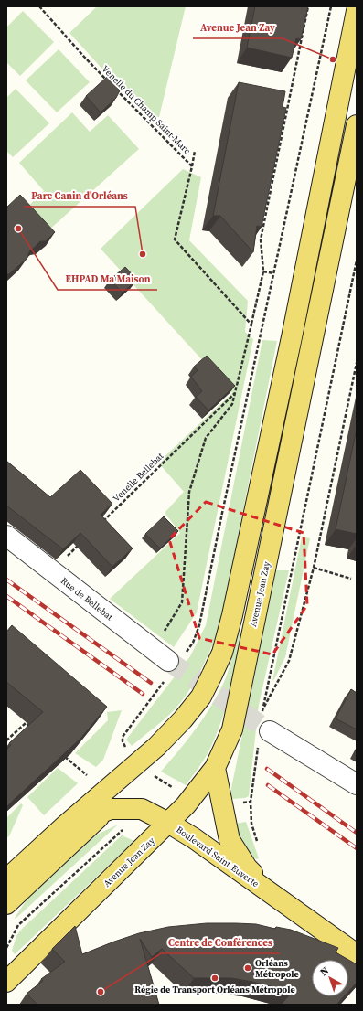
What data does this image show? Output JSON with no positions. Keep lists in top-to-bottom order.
{
  "streets": {
    "main road": ["Avenue Jean Zay", "Boulevard Saint-Euverte"],
    "street": ["Rue de Bellebat"],
    "path": ["Venelle du Champ Saint-Marc", "Venelle Bellebat"]
  },
  "crossings": [
    ["Avenue Jean Zay", "Boulevard Saint-Euverte"]
  ],
  "places": [
    "Avenue Jean Zay",
    "EHPAD Ma Maison",
    "Parc Canin d'Orléans",
    "Orléans Métropole",
    "Régie de Transport Orléans Métropole",
    "Centre de Conférences"
  ],
  "north": "top left"
}
